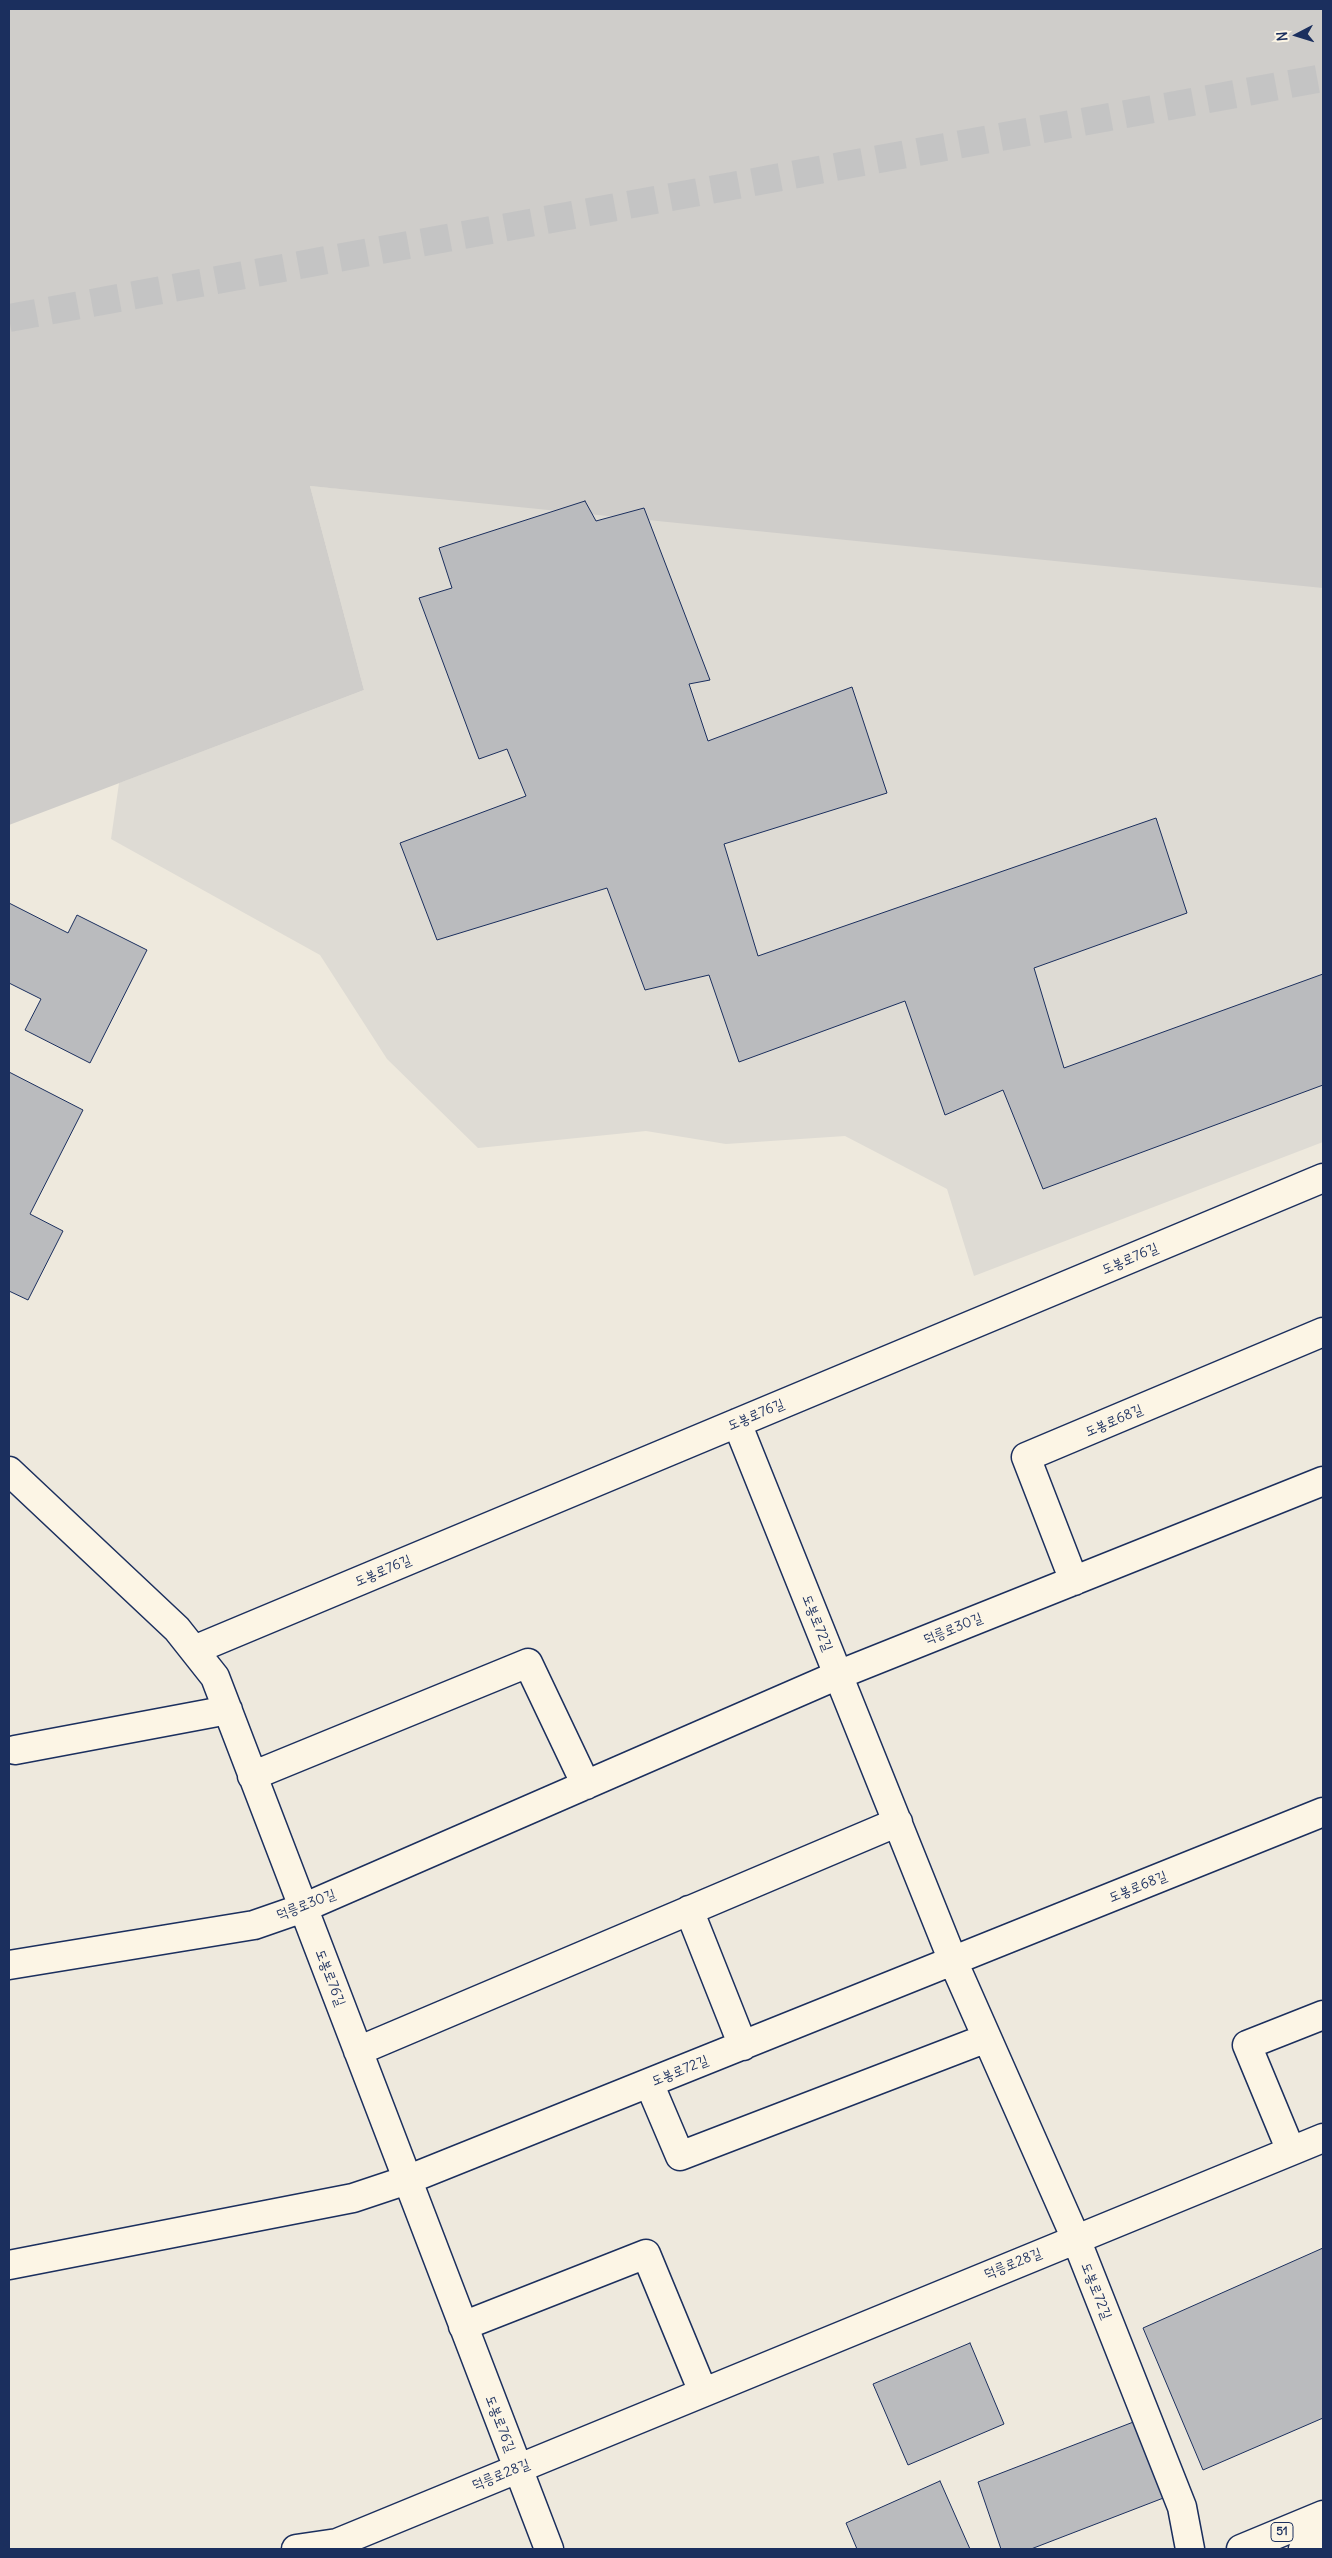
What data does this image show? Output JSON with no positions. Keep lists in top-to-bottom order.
{
  "streets": {
    "street": [
      "도봉로76길",
      "도봉로68길",
      "도봉로72길",
      "덕릉로30길",
      "덕릉로28길",
      "51"
    ]
  },
  "crossings": [
    ["도봉로76길", "도봉로72길"],
    ["도봉로76길", "덕릉로30길"],
    ["도봉로76길", "덕릉로28길"],
    ["도봉로68길", "도봉로72길"],
    ["도봉로68길", "덕릉로30길"],
    ["도봉로72길", "덕릉로30길"],
    ["도봉로72길", "덕릉로28길"]
  ],
  "north": "left"
}
